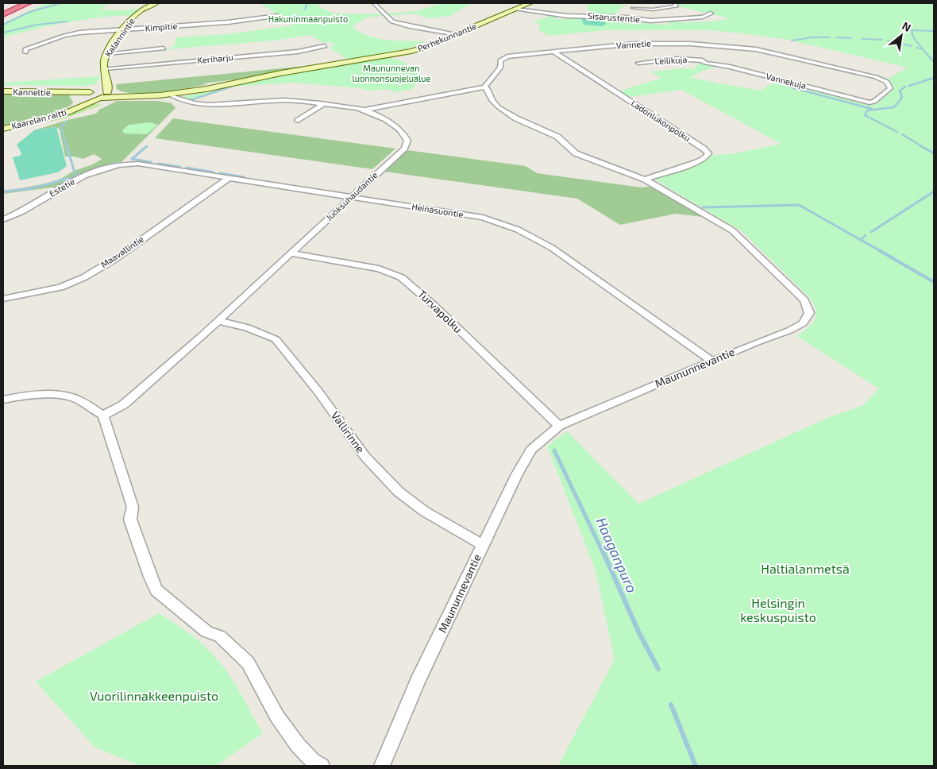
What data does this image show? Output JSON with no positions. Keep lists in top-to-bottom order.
{
  "streets": {
    "street": [
      "Sisarustentie",
      "Kimpitie",
      "Kalannintie",
      "Perhekunnantie",
      "Vannetie",
      "Keriharju",
      "Leilikuja",
      "Vannekuja",
      "Kanneltie",
      "Kaarelan raitti",
      "Ladonlukonpolku",
      "Estetie",
      "Juoksuhaudantie",
      "Heinäsuontie",
      "Maavallintie",
      "Turvapolku",
      "Maununnevantie",
      "Vallirinne"
    ]
  },
  "crossings": [
    ["Sisarustentie", "Perhekunnantie"],
    ["Kimpitie", "Kalannintie"],
    ["Kalannintie", "Perhekunnantie"],
    ["Kalannintie", "Keriharju"],
    ["Kalannintie", "Kanneltie"],
    ["Kalannintie", "Kaarelan raitti"],
    ["Perhekunnantie", "Kanneltie"],
    ["Perhekunnantie", "Kaarelan raitti"],
    ["Perhekunnantie", "Juoksuhaudantie"],
    ["Vannetie", "Vannekuja"],
    ["Vannetie", "Ladonlukonpolku"],
    ["Vannetie", "Maununnevantie"],
    ["Leilikuja", "Vannekuja"],
    ["Kanneltie", "Kaarelan raitti"],
    ["Ladonlukonpolku", "Maununnevantie"],
    ["Estetie", "Heinäsuontie"],
    ["Juoksuhaudantie", "Heinäsuontie"],
    ["Juoksuhaudantie", "Turvapolku"],
    ["Juoksuhaudantie", "Vallirinne"],
    ["Heinäsuontie", "Maavallintie"],
    ["Heinäsuontie", "Maununnevantie"],
    ["Turvapolku", "Maununnevantie"],
    ["Maununnevantie", "Vallirinne"]
  ],
  "water": ["Haaganpuro"],
  "parks": [
    "Hakuninmaanpuisto",
    "Maununnevan luonnonsuojelualue",
    "Haltialanmetsä",
    "Helsingin keskuspuisto",
    "Vuorilinnakkeenpuisto"
  ],
  "north": "top right"
}
